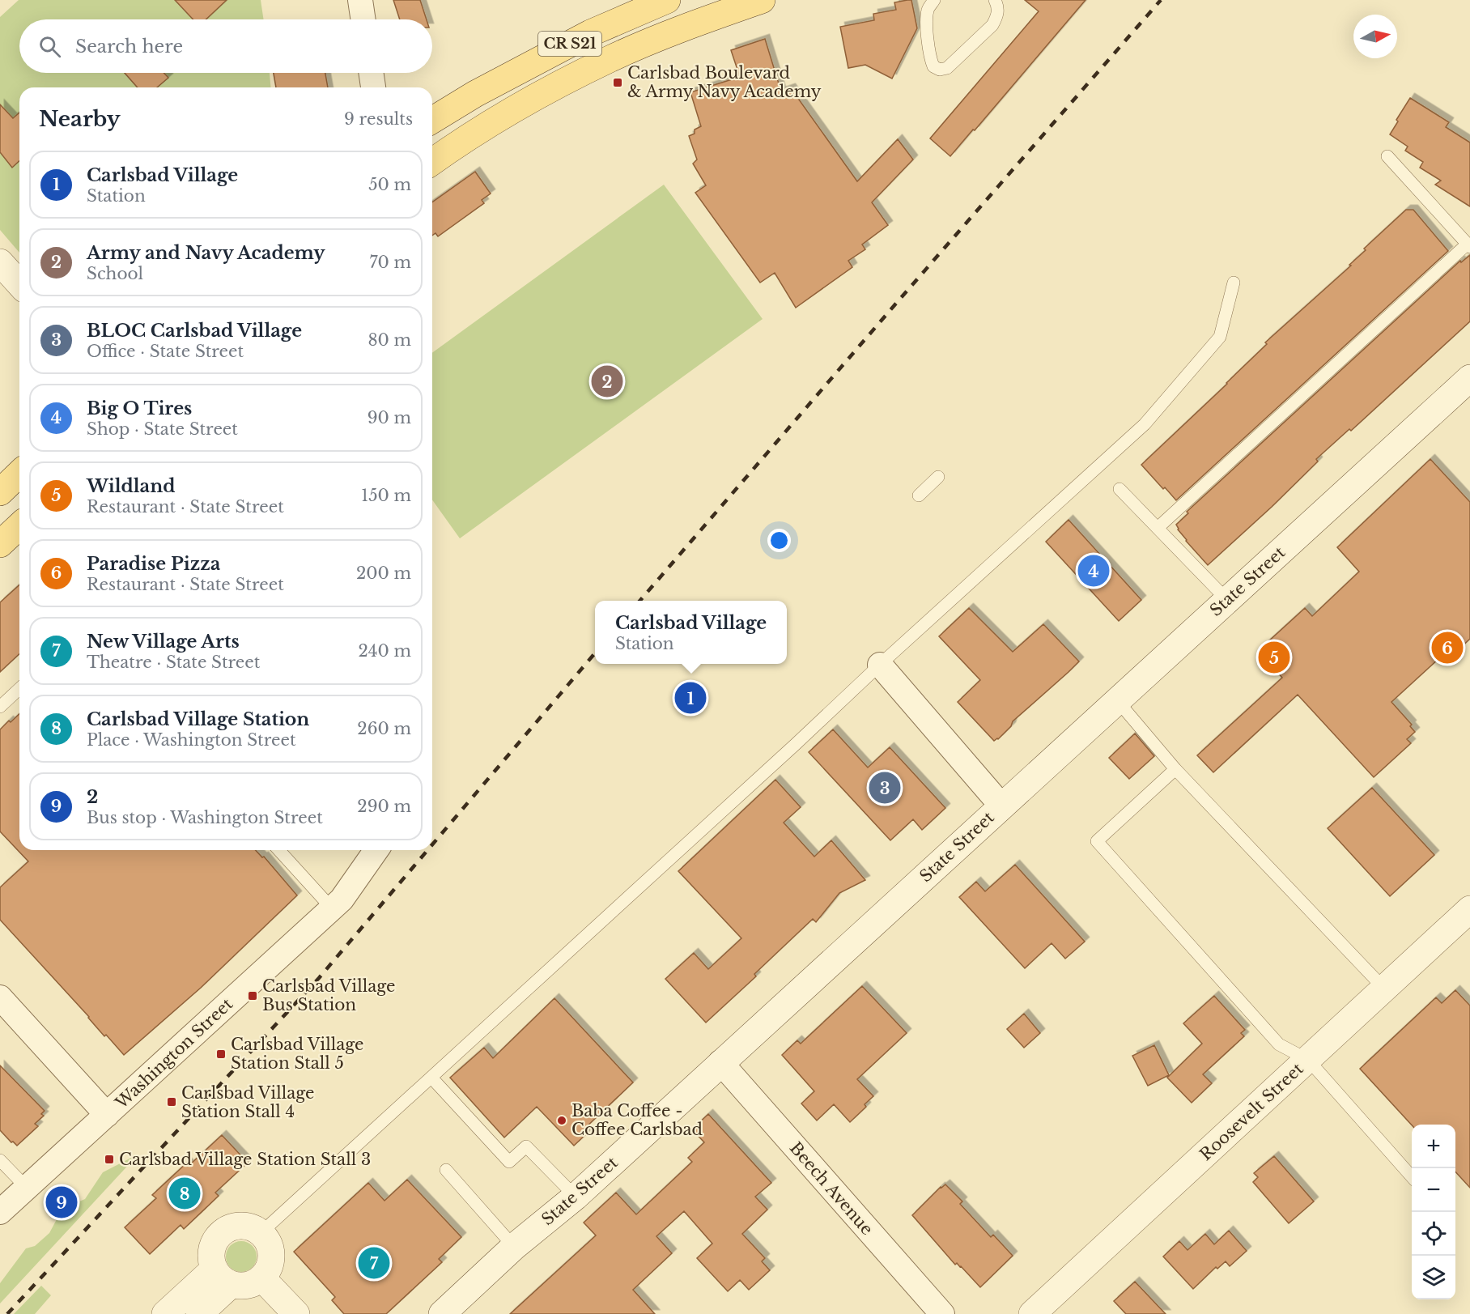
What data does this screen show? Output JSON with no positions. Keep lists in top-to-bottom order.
{
  "streets": {
    "main road": ["CR S21", "State Street", "Roosevelt Street"],
    "street": ["Washington Street", "Beech Avenue"]
  },
  "crossings": [
    ["State Street", "Beech Avenue"]
  ],
  "places": {
    "transit": [
      "Carlsbad Boulevard & Army Navy Academy",
      "Carlsbad Village Bus Station",
      "Carlsbad Village Station Stall 5",
      "Carlsbad Village Station Stall 4",
      "Carlsbad Village Station Stall 3"
    ],
    "other": ["Baba Coffee - Coffee Carlsbad"]
  },
  "north": "right",
  "page": {
    "search": "Search here",
    "heading": ["Nearby", "9 results"],
    "list": [
      {
        "mark": "1",
        "name": "Carlsbad Village",
        "note": "Station",
        "value": "50 m"
      },
      {
        "mark": "2",
        "name": "Army and Navy Academy",
        "note": "School",
        "value": "70 m"
      },
      {
        "mark": "3",
        "name": "BLOC Carlsbad Village",
        "note": "Office · State Street",
        "value": "80 m"
      },
      {
        "mark": "4",
        "name": "Big O Tires",
        "note": "Shop · State Street",
        "value": "90 m"
      },
      {
        "mark": "5",
        "name": "Wildland",
        "note": "Restaurant · State Street",
        "value": "150 m"
      },
      {
        "mark": "6",
        "name": "Paradise Pizza",
        "note": "Restaurant · State Street",
        "value": "200 m"
      },
      {
        "mark": "7",
        "name": "New Village Arts",
        "note": "Theatre · State Street",
        "value": "240 m"
      },
      {
        "mark": "8",
        "name": "Carlsbad Village Station",
        "note": "Place · Washington Street",
        "value": "260 m"
      },
      {
        "mark": "9",
        "name": "2",
        "note": "Bus stop · Washington Street",
        "value": "290 m"
      }
    ],
    "pins": [
      "2",
      "4",
      "6",
      "5",
      "1",
      "3",
      "8",
      "9",
      "7"
    ],
    "popup": ["Carlsbad Village", "Station"],
    "map_buttons": ["+", "−"]
  }
}
